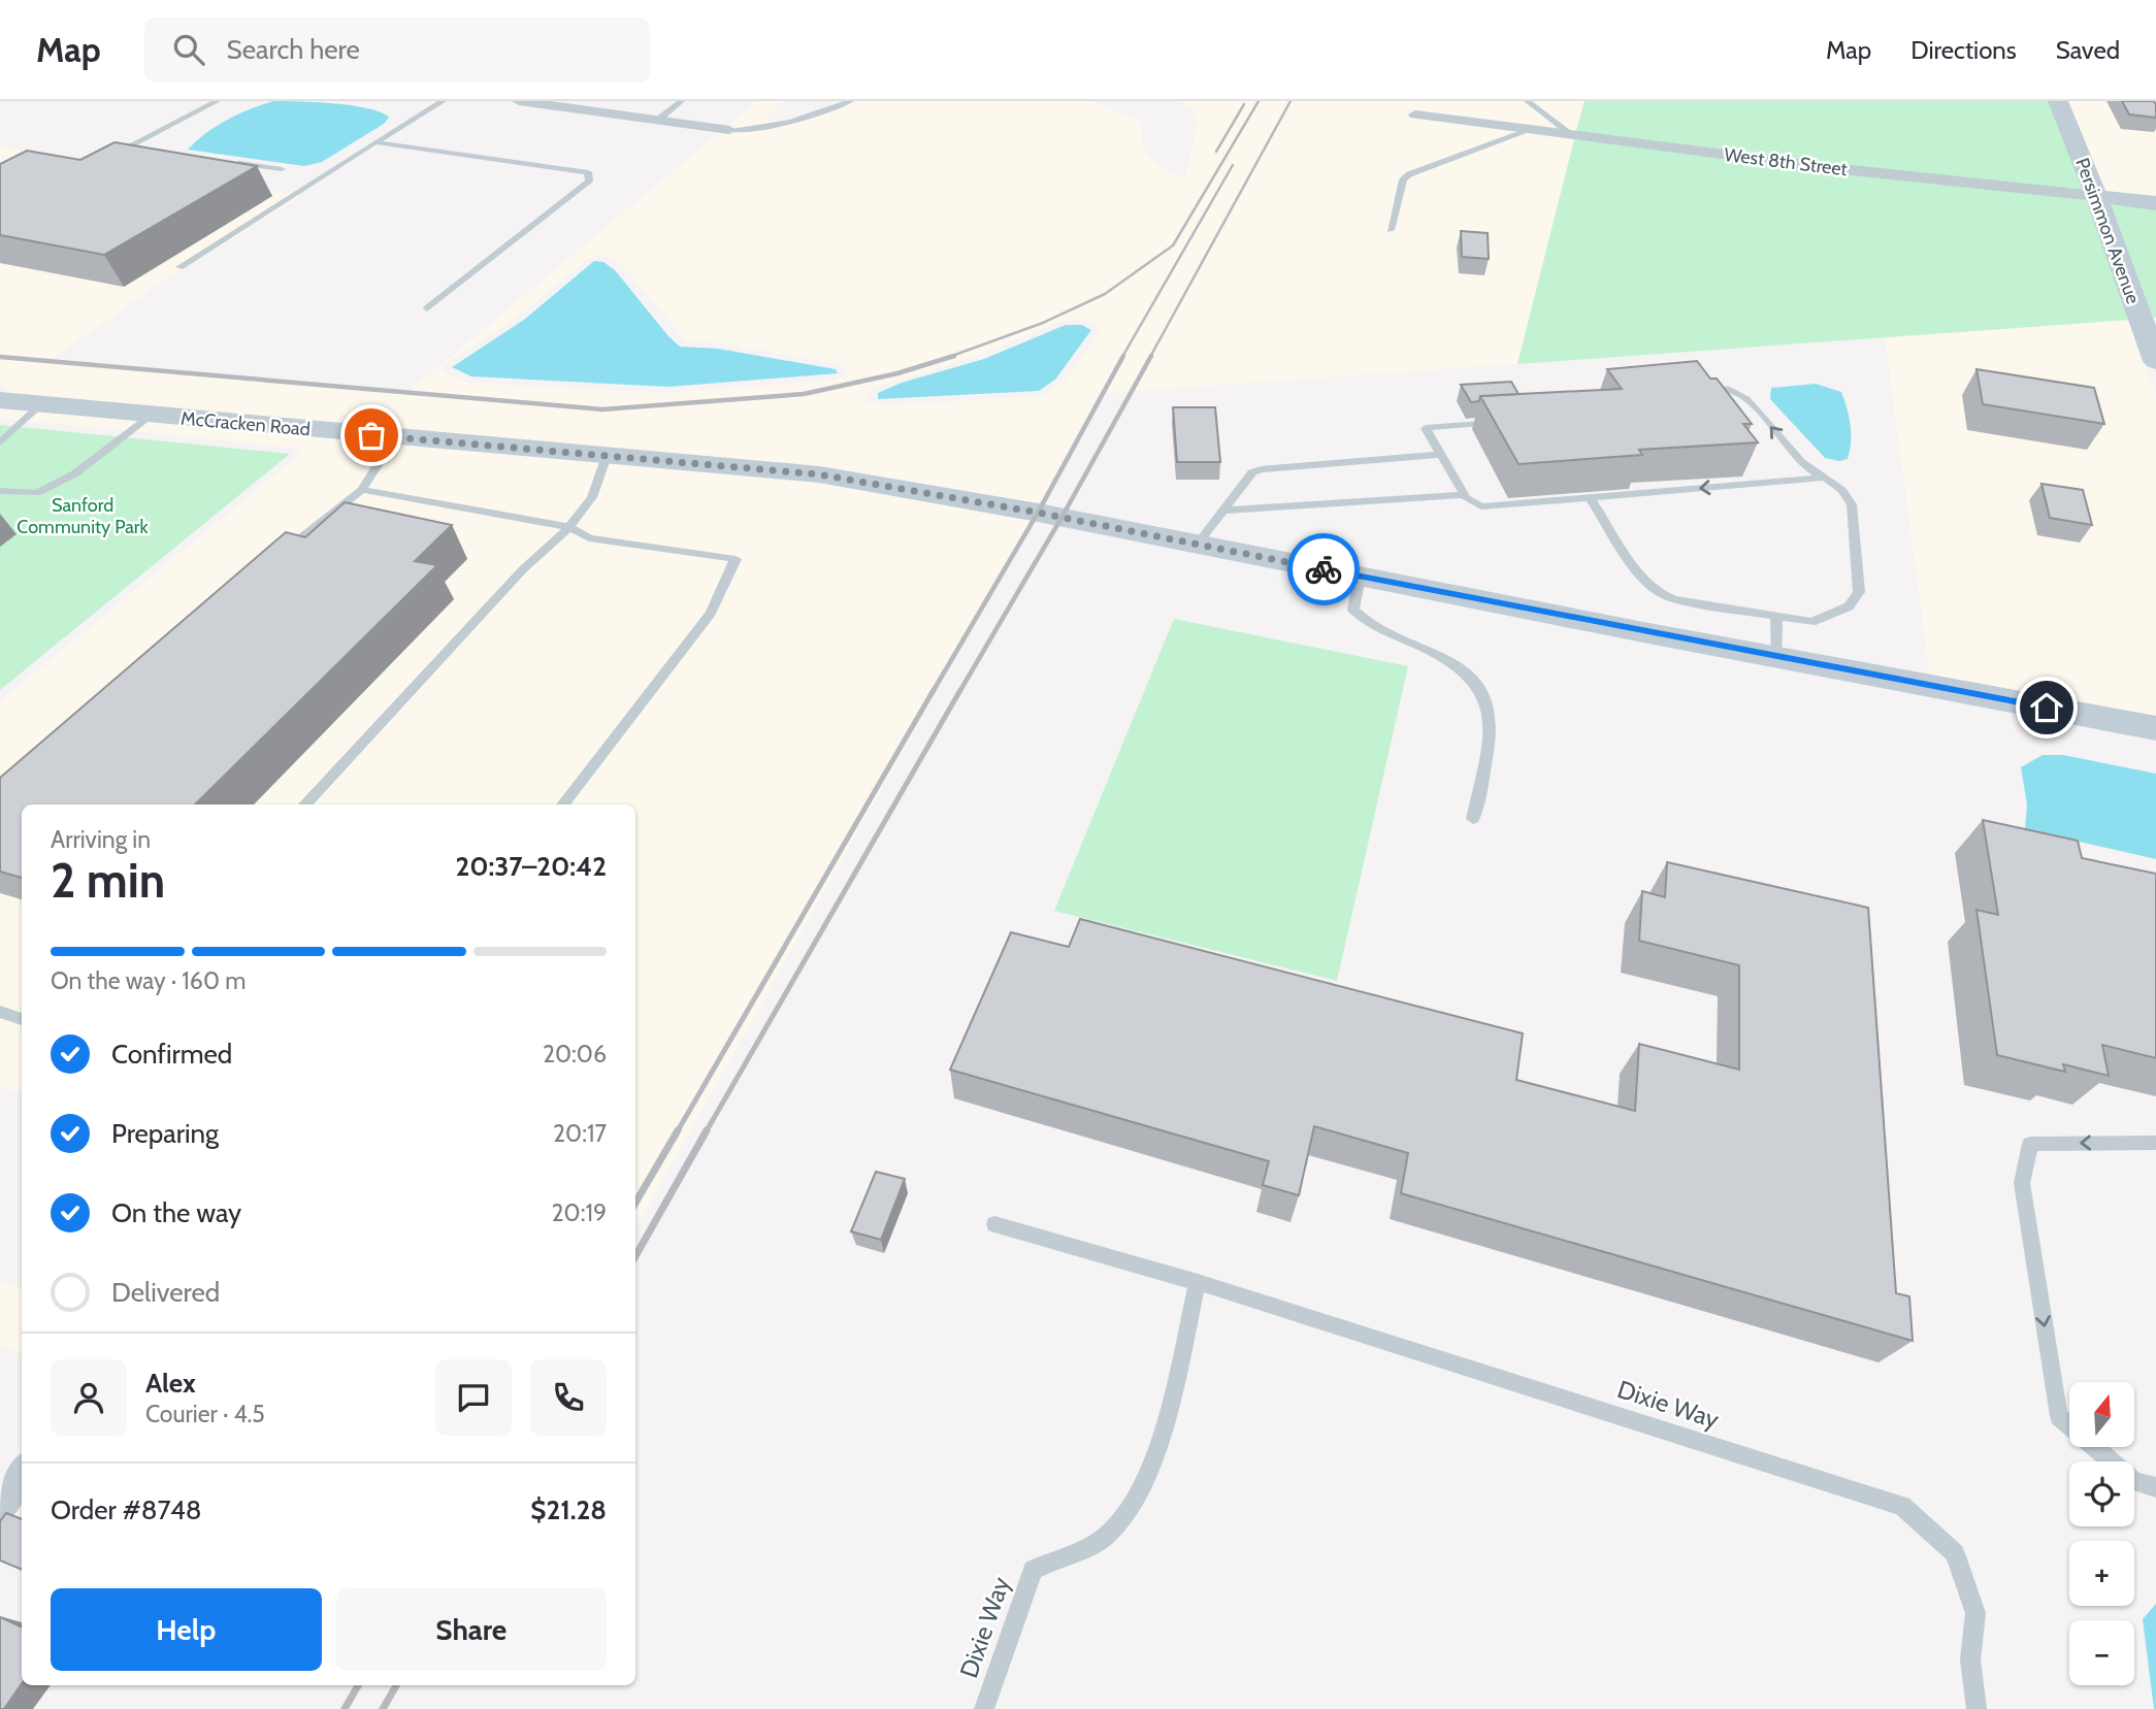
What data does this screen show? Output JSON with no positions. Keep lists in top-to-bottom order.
{
  "streets": {
    "street": ["West 8th Street", "Persimmon Avenue", "McCracken Road"],
    "lane": ["Dixie Way"]
  },
  "crossings": [
    ["West 8th Street", "Persimmon Avenue"]
  ],
  "parks": ["Sanford Community Park"],
  "north": "top",
  "page": {
    "header": "Map",
    "search": "Search here",
    "nav": ["Map", "Directions", "Saved"],
    "heading": ["2 min", "Arriving in", "20:37–20:42"],
    "panel": [
      "Alex",
      "Courier · 4.5",
      "Order #8748",
      "$21.28"
    ],
    "bar": "On the way · 160 m",
    "list": [
      ["Confirmed", "20:06"],
      ["Preparing", "20:17"],
      ["On the way", "20:19"],
      "Delivered"
    ],
    "map_buttons": ["+", "−"],
    "buttons": ["Help", "Share"]
  }
}
